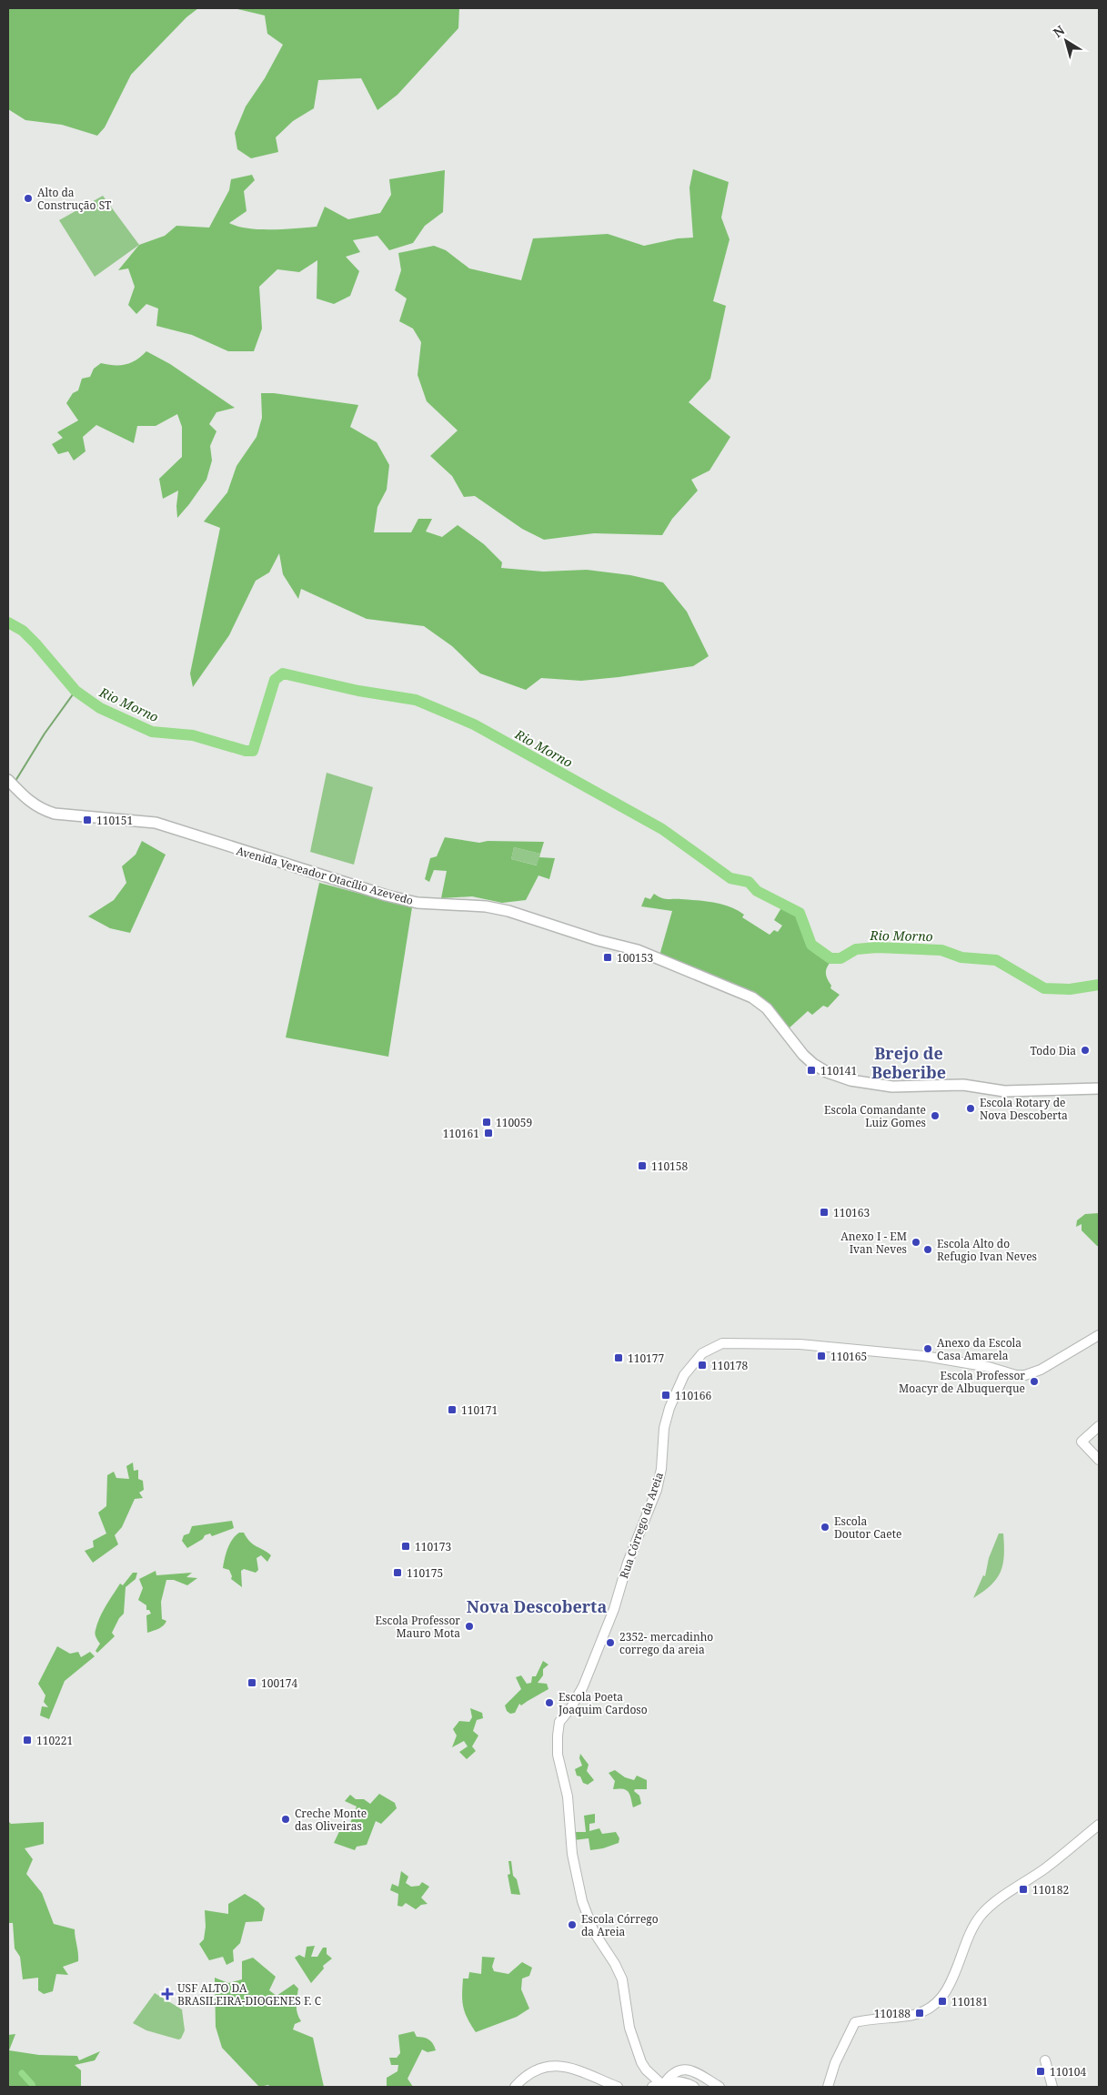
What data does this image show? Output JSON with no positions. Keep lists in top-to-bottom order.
{
  "streets": {
    "main road": ["Avenida Vereador Otacílio Azevedo"],
    "street": ["Rua Córrego da Areia"]
  },
  "districts": ["Brejo de Beberibe", "Nova Descoberta"],
  "water": ["Rio Morno"],
  "places": {
    "other": [
      "Alto da Construção ST",
      "Todo Dia",
      "Escola Rotary de Nova Descoberta",
      "Escola Comandante Luiz Gomes",
      "Anexo I - EM Ivan Neves",
      "Escola Alto do Refugio Ivan Neves",
      "Anexo da Escola Casa Amarela",
      "Escola Professor Moacyr de Albuquerque",
      "Escola Doutor Caete",
      "Escola Professor Mauro Mota",
      "2352- mercadinho corrego da areia",
      "Escola Poeta Joaquim Cardoso",
      "Creche Monte das Oliveiras",
      "Escola Córrego da Areia"
    ],
    "transit": [
      "110151",
      "100153",
      "110141",
      "110059",
      "110161",
      "110158",
      "110163",
      "110165",
      "110177",
      "110178",
      "110166",
      "110171",
      "110173",
      "110175",
      "100174",
      "110221",
      "110182",
      "110181",
      "110188",
      "110104"
    ],
    "health": ["USF ALTO DA BRASILEIRA-DIOGENES F. C"]
  },
  "north": "top left"
}
